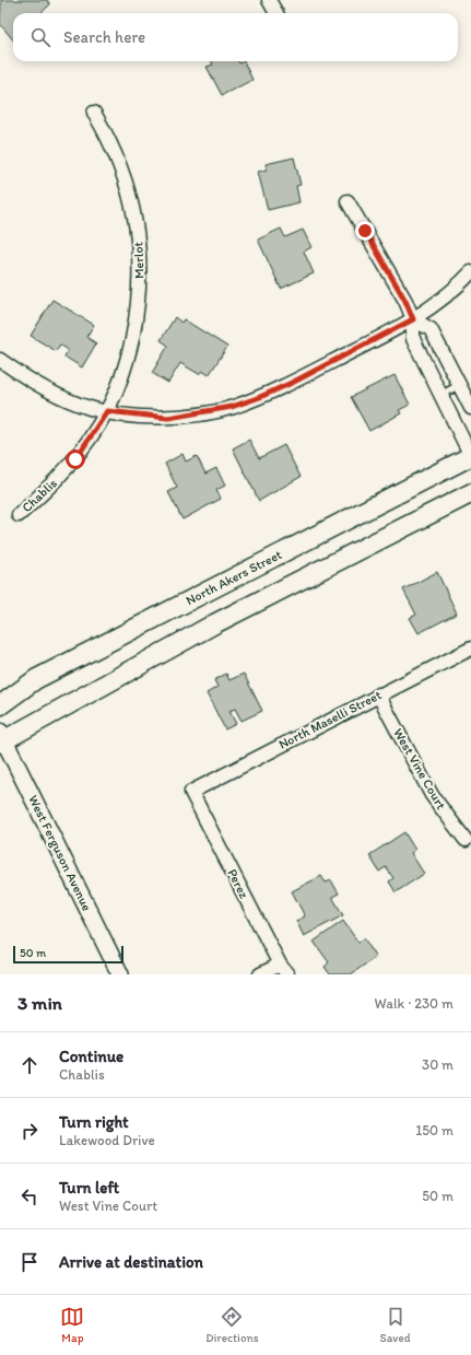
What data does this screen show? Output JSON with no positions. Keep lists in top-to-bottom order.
{
  "streets": {
    "main road": ["North Akers Street"],
    "street": [
      "Merlot",
      "Chablis",
      "North Maselli Street",
      "West Vine Court",
      "West Ferguson Avenue",
      "Perez"
    ]
  },
  "crossings": [
    ["Merlot", "Chablis"],
    ["North Maselli Street", "West Vine Court"],
    ["North Maselli Street", "Perez"]
  ],
  "scale_bar": "50 m",
  "page": {
    "search": "Search here",
    "scale": "50 m",
    "heading": ["3 min", "Walk · 230 m"],
    "list": [
      ["Continue", "Chablis", "30 m"],
      ["Turn right", "Lakewood Drive", "150 m"],
      ["Turn left", "West Vine Court", "50 m"],
      "Arrive at destination"
    ],
    "nav": ["Map", "Directions", "Saved"]
  }
}
